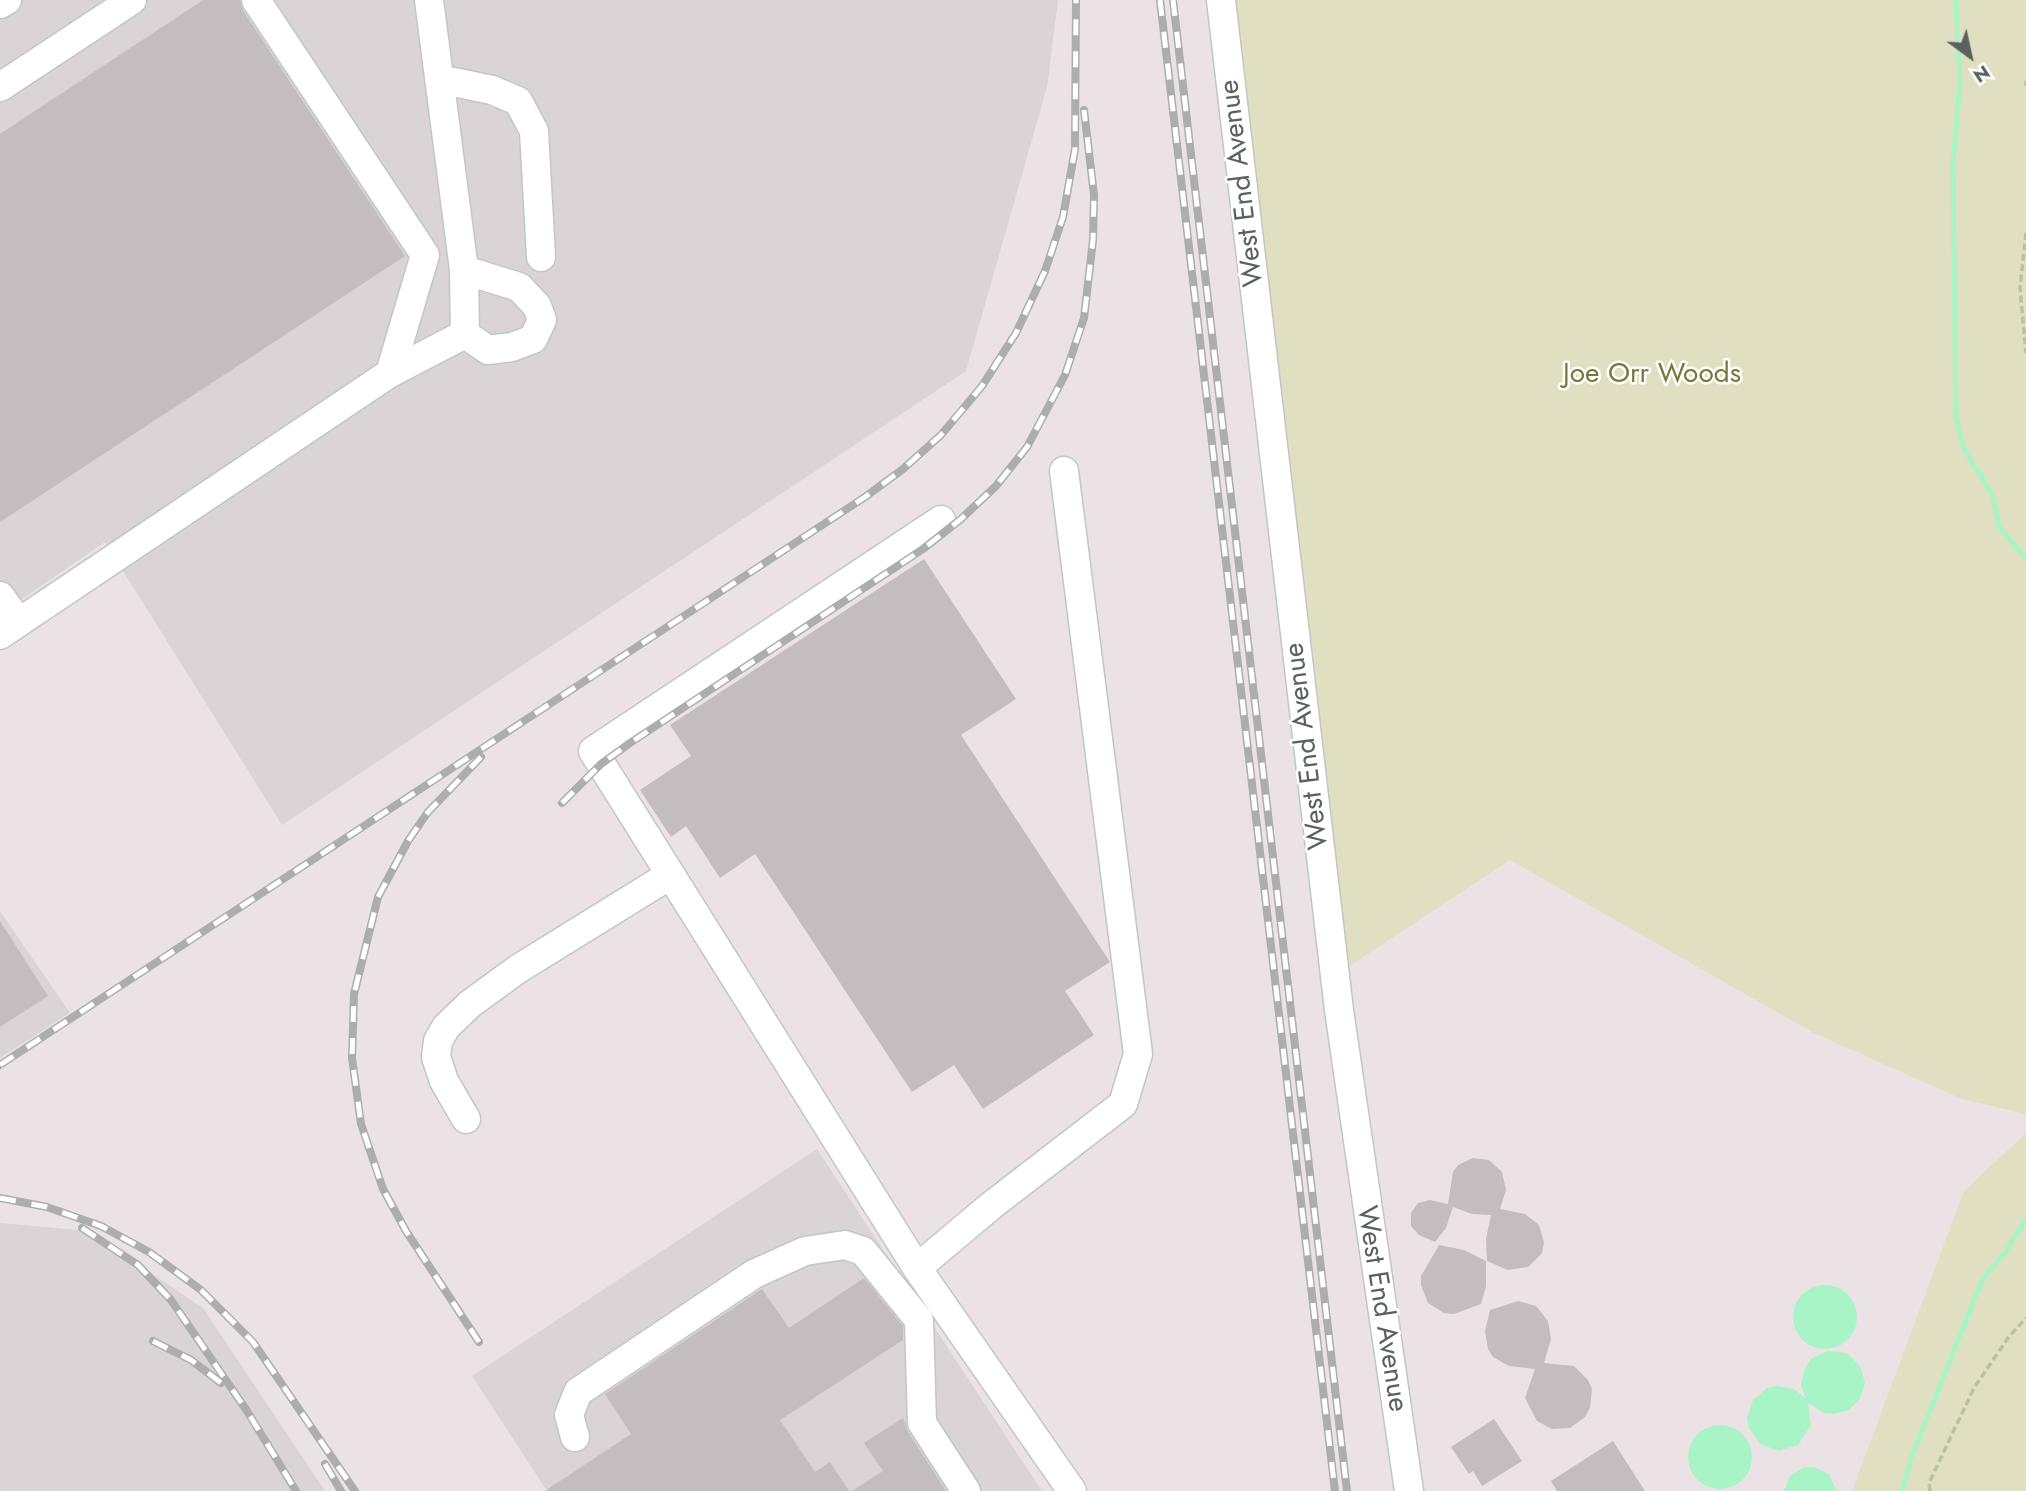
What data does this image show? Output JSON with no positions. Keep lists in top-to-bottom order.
{
  "streets": {
    "street": ["West End Avenue"]
  },
  "parks": ["Joe Orr Woods"],
  "north": "bottom right"
}
